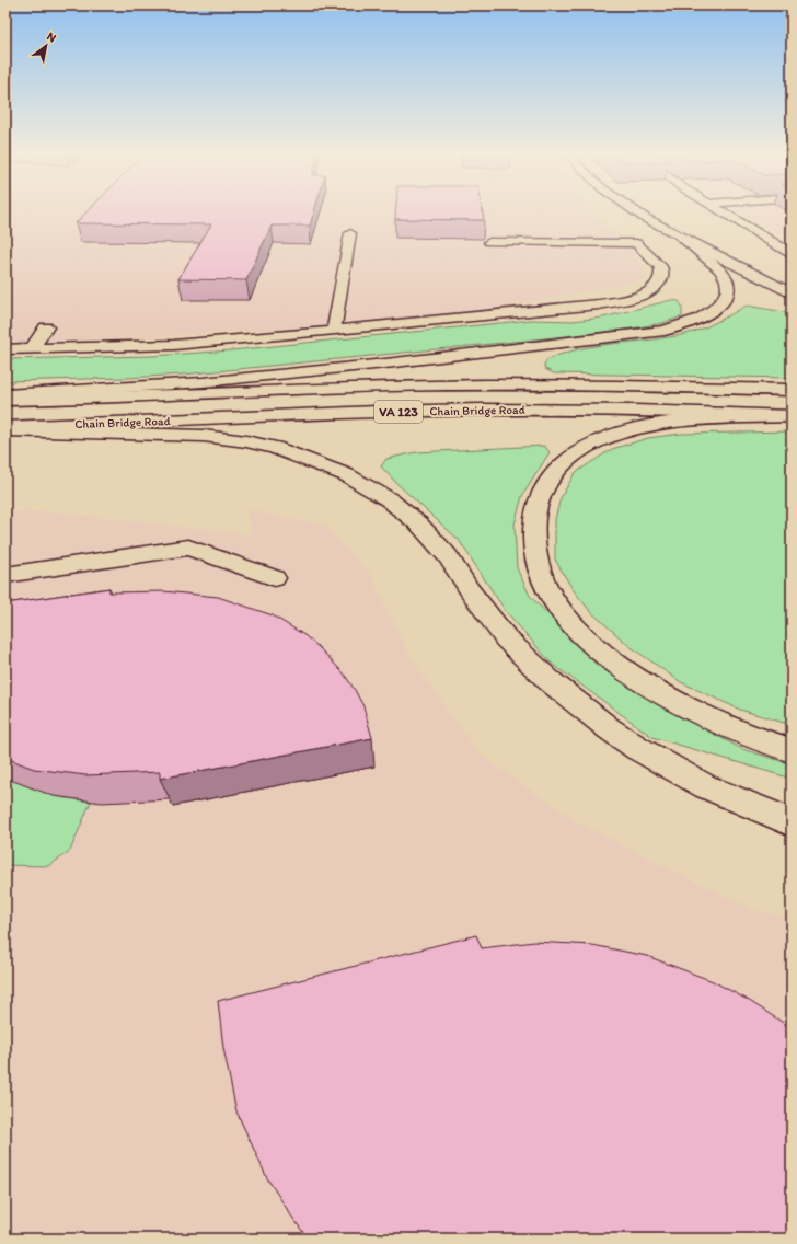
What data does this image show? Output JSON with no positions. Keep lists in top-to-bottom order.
{
  "streets": {
    "main road": ["Chain Bridge Road", "VA 123"]
  },
  "north": "top right"
}
